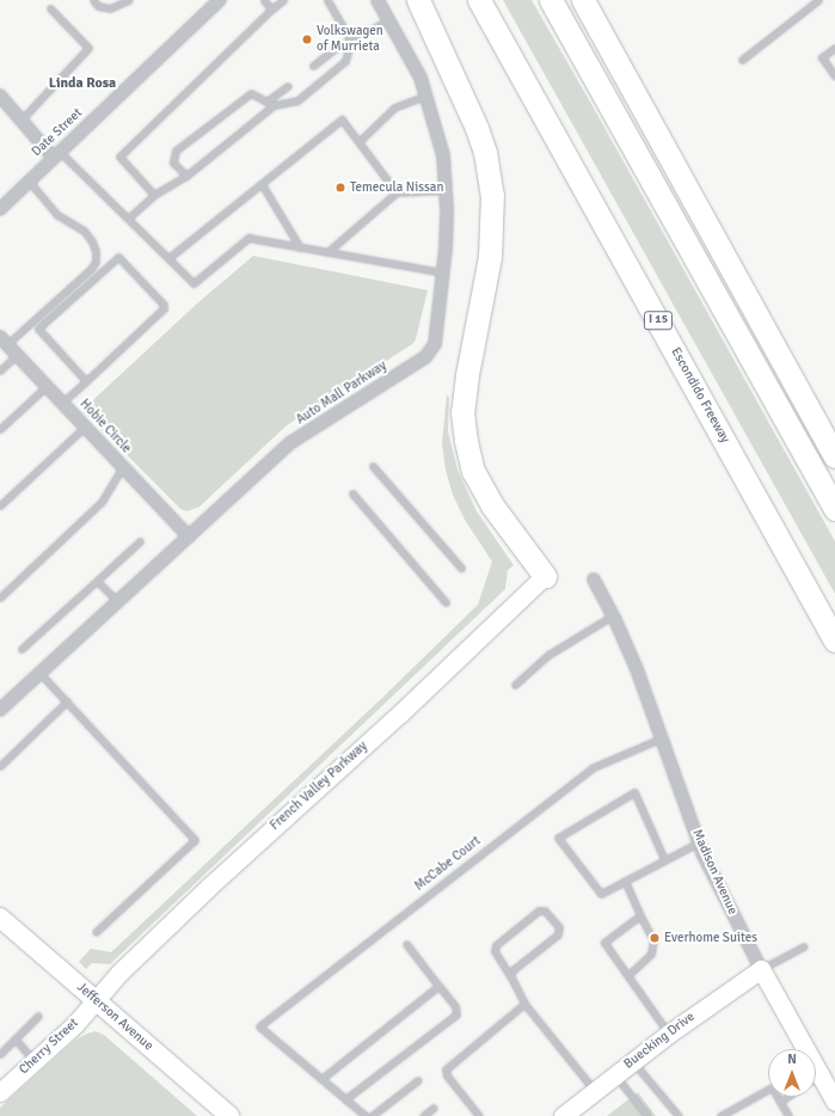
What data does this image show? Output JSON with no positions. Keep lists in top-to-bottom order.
{
  "streets": {
    "highway": ["I 15", "Escondido Freeway"],
    "main road": [
      "French Valley Parkway",
      "Madison Avenue",
      "Jefferson Avenue",
      "Buecking Drive",
      "Cherry Street"
    ],
    "street": ["Date Street", "Auto Mall Parkway", "Hobie Circle"],
    "lane": ["McCabe Court"]
  },
  "crossings": [
    ["Auto Mall Parkway", "Hobie Circle"],
    ["French Valley Parkway", "Jefferson Avenue"],
    ["French Valley Parkway", "Cherry Street"],
    ["McCabe Court", "Madison Avenue"],
    ["Madison Avenue", "Buecking Drive"],
    ["Jefferson Avenue", "Cherry Street"]
  ],
  "districts": ["Linda Rosa"],
  "places": ["Volkswagen of Murrieta", "Temecula Nissan", "Everhome Suites"],
  "north": "top"
}
